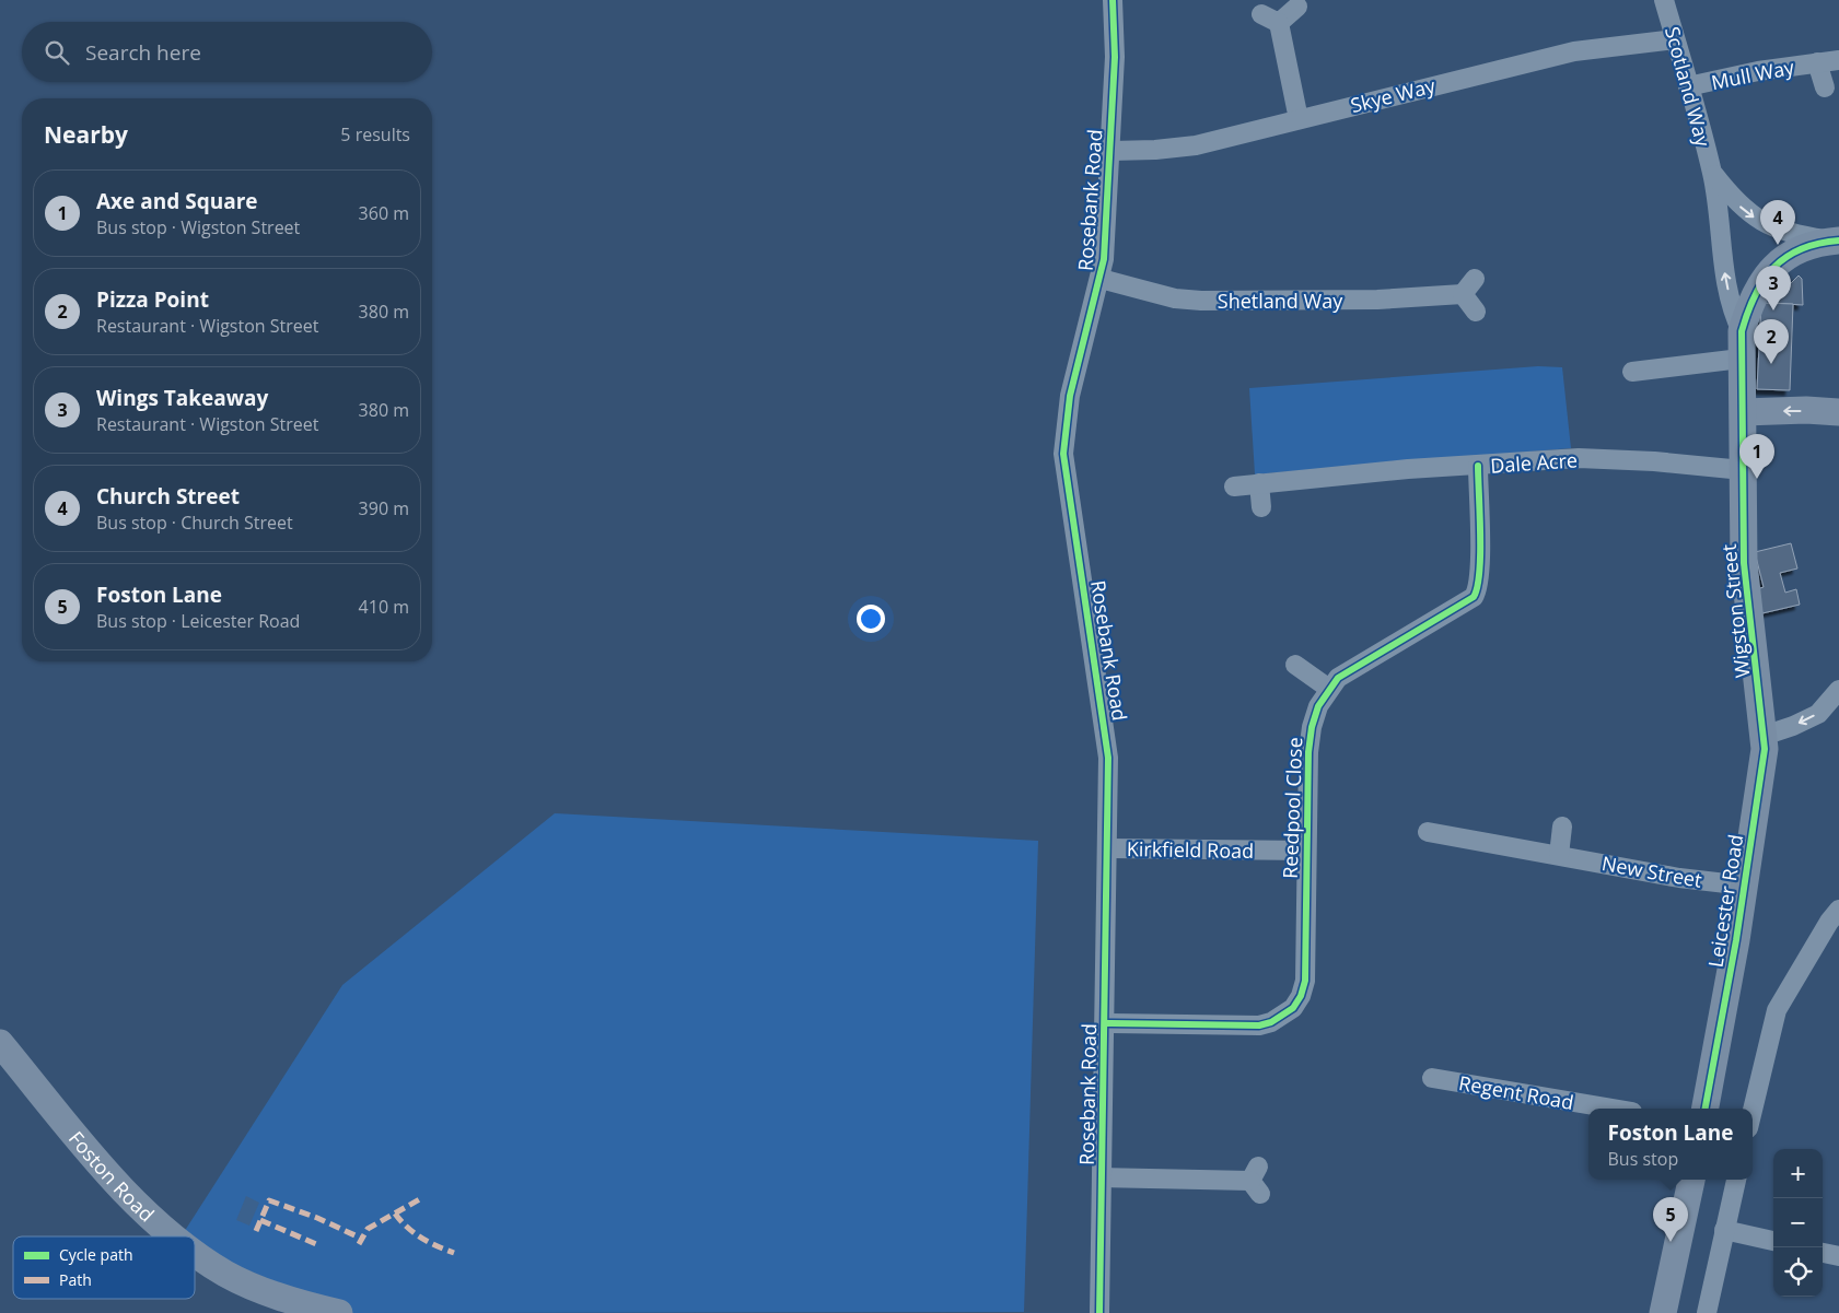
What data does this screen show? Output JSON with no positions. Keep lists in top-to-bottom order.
{
  "streets": {
    "street": [
      "Mull Way",
      "Scotland Way",
      "Skye Way",
      "Rosebank Road",
      "Shetland Way",
      "Dale Acre",
      "Wigston Street",
      "Reedpool Close",
      "Kirkfield Road",
      "New Street",
      "Leicester Road",
      "Regent Road",
      "Foston Road"
    ]
  },
  "crossings": [
    ["Mull Way", "Scotland Way"],
    ["Scotland Way", "Skye Way"],
    ["Skye Way", "Rosebank Road"],
    ["Rosebank Road", "Shetland Way"],
    ["Rosebank Road", "Reedpool Close"],
    ["Rosebank Road", "Kirkfield Road"],
    ["Dale Acre", "Wigston Street"],
    ["Dale Acre", "Reedpool Close"],
    ["Wigston Street", "Leicester Road"],
    ["Reedpool Close", "Kirkfield Road"],
    ["New Street", "Leicester Road"]
  ],
  "legend": ["Cycle path", "Path"],
  "page": {
    "search": "Search here",
    "heading": ["Nearby", "5 results"],
    "list": [
      {
        "mark": "1",
        "name": "Axe and Square",
        "note": "Bus stop · Wigston Street",
        "value": "360 m"
      },
      {
        "mark": "2",
        "name": "Pizza Point",
        "note": "Restaurant · Wigston Street",
        "value": "380 m"
      },
      {
        "mark": "3",
        "name": "Wings Takeaway",
        "note": "Restaurant · Wigston Street",
        "value": "380 m"
      },
      {
        "mark": "4",
        "name": "Church Street",
        "note": "Bus stop · Church Street",
        "value": "390 m"
      },
      {
        "mark": "5",
        "name": "Foston Lane",
        "note": "Bus stop · Leicester Road",
        "value": "410 m"
      }
    ],
    "pins": [
      "4",
      "3",
      "2",
      "1",
      "5"
    ],
    "popup": ["Foston Lane", "Bus stop"],
    "map_buttons": ["+", "−"]
  }
}
